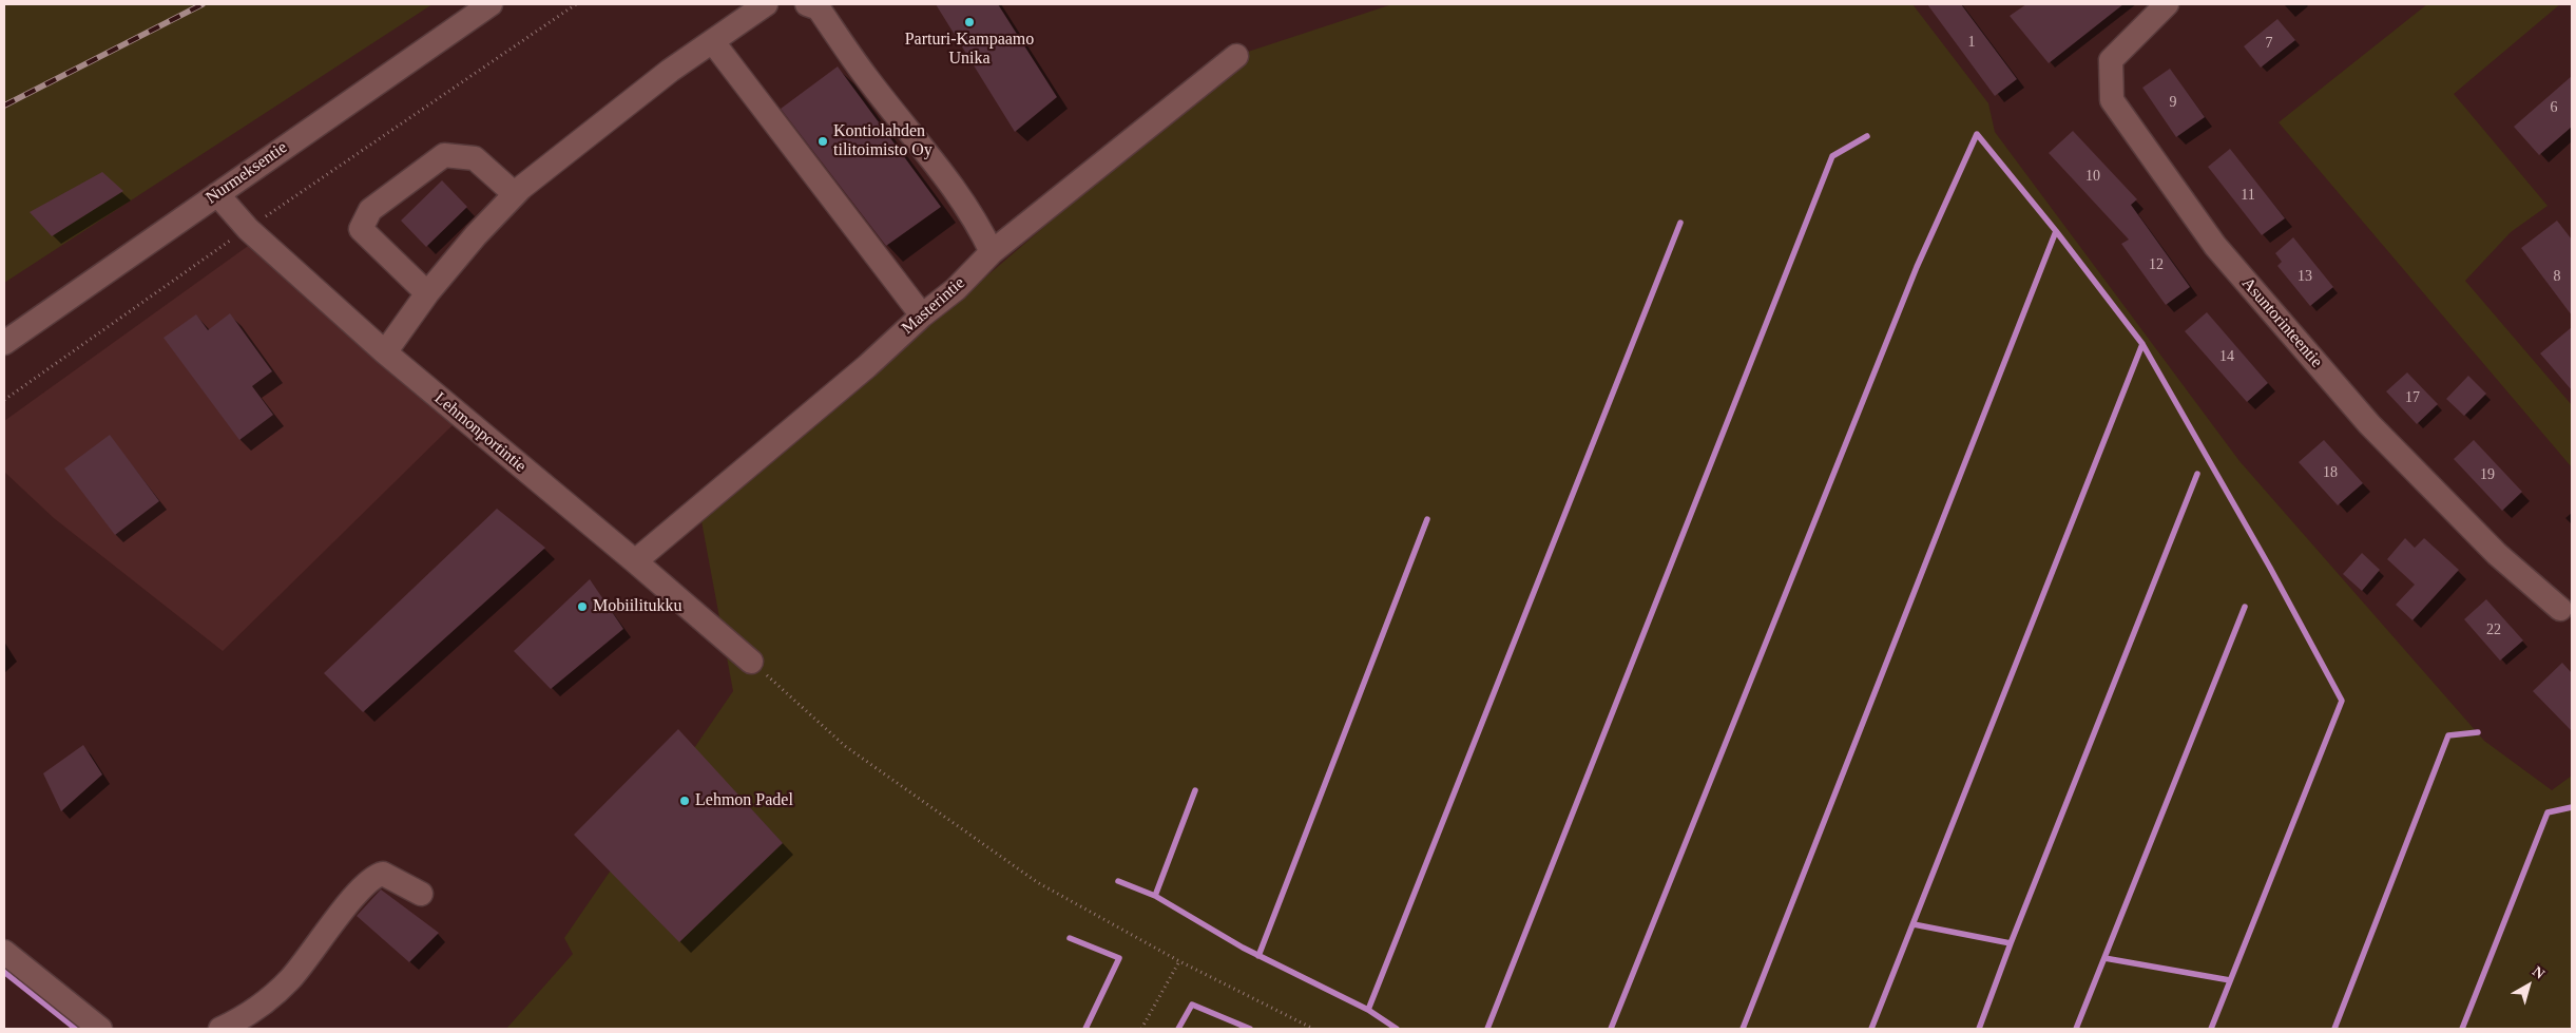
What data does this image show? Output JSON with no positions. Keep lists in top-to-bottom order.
{
  "streets": {
    "street": [
      "Nurmeksentie",
      "Masterintie",
      "Asuntorinteentie",
      "Lehmonportintie"
    ]
  },
  "crossings": [
    ["Nurmeksentie", "Lehmonportintie"],
    ["Masterintie", "Lehmonportintie"]
  ],
  "places": [
    "Parturi-Kampaamo Unika",
    "Kontiolahden tilitoimisto Oy",
    "Mobiilitukku",
    "Lehmon Padel"
  ],
  "house_numbers": [
    "1",
    "7",
    "9",
    "6",
    "10",
    "11",
    "12",
    "13",
    "8",
    "14",
    "17",
    "18",
    "19",
    "22"
  ],
  "north": "top right"
}
